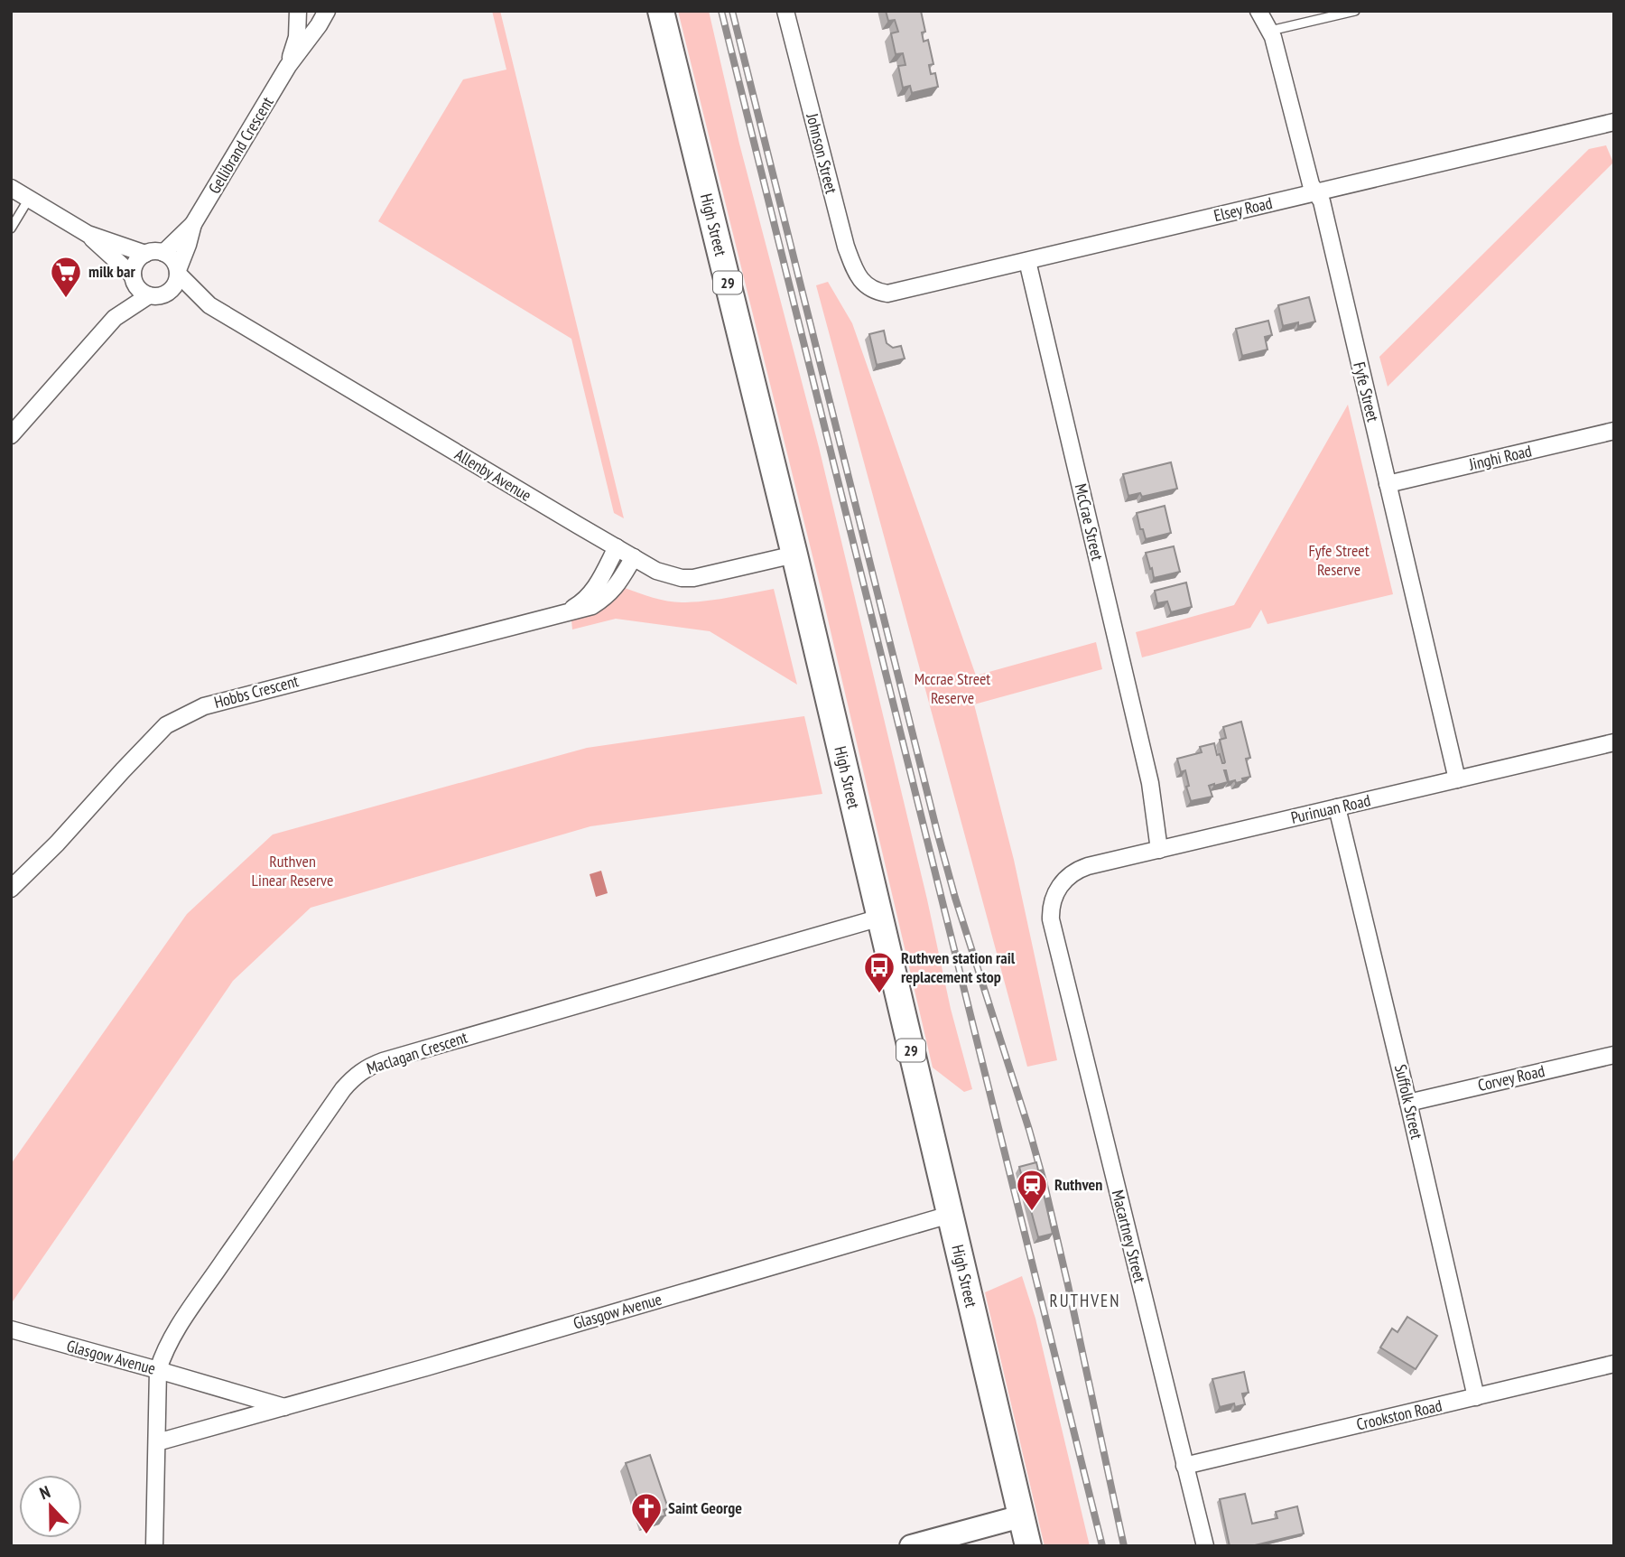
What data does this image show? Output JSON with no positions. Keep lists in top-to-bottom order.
{
  "streets": {
    "main road": ["High Street", "29"],
    "street": [
      "Gellibrand Crescent",
      "Johnson Street",
      "Elsey Road",
      "Fyfe Street",
      "Jinghi Road",
      "Allenby Avenue",
      "McCrae Street",
      "Hobbs Crescent",
      "Purinuan Road",
      "Maclagan Crescent",
      "Corvey Road",
      "Suffolk Street",
      "Macartney Street",
      "Glasgow Avenue",
      "Crookston Road"
    ]
  },
  "crossings": [
    ["Gellibrand Crescent", "Allenby Avenue"],
    ["Johnson Street", "Elsey Road"],
    ["Elsey Road", "Fyfe Street"],
    ["Elsey Road", "McCrae Street"],
    ["High Street", "Allenby Avenue"],
    ["High Street", "Maclagan Crescent"],
    ["High Street", "Glasgow Avenue"],
    ["Fyfe Street", "Jinghi Road"],
    ["Fyfe Street", "Purinuan Road"],
    ["Allenby Avenue", "Hobbs Crescent"],
    ["McCrae Street", "Purinuan Road"],
    ["Purinuan Road", "Suffolk Street"],
    ["Purinuan Road", "Macartney Street"],
    ["Maclagan Crescent", "Glasgow Avenue"],
    ["Corvey Road", "Suffolk Street"],
    ["Suffolk Street", "Crookston Road"],
    ["Macartney Street", "Crookston Road"]
  ],
  "districts": ["RUTHVEN"],
  "parks": ["Fyfe Street Reserve", "Mccrae Street Reserve", "Ruthven Linear Reserve"],
  "places": {
    "supermarket": ["milk bar"],
    "bus stop": ["Ruthven station rail replacement stop"],
    "station": ["Ruthven"],
    "church": ["Saint George"]
  },
  "north": "top"
}
